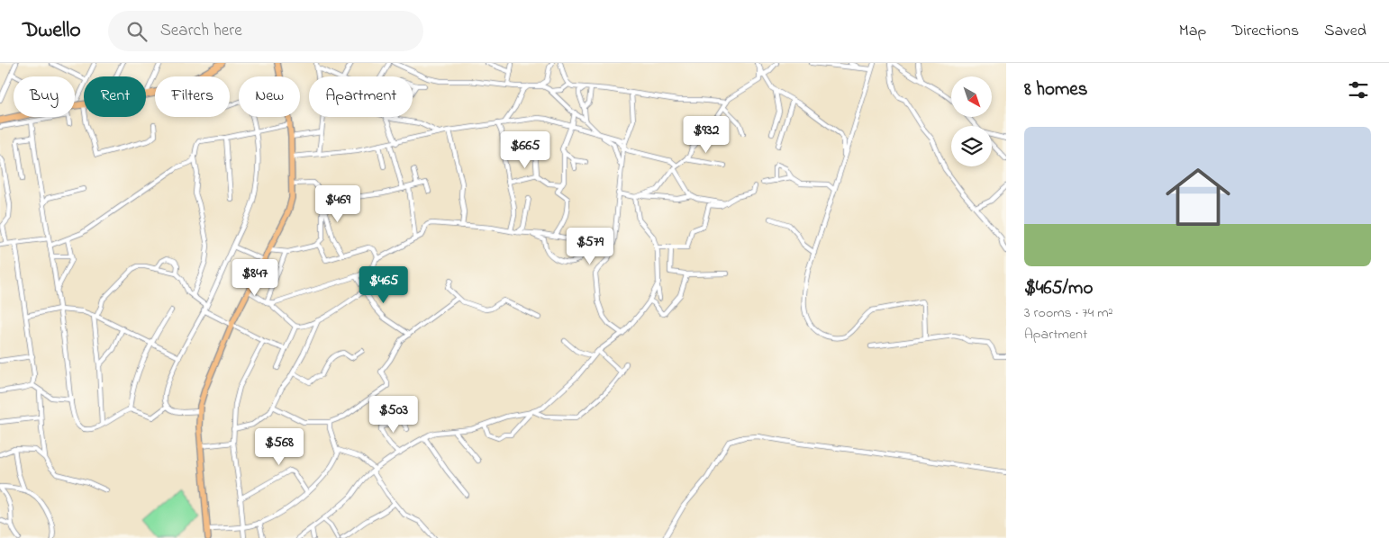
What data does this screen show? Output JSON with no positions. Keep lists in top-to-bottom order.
{
  "north": "bottom right",
  "page": {
    "header": "Dwello",
    "search": "Search here",
    "nav": ["Map", "Directions", "Saved"],
    "heading": "8 homes",
    "chip": [
      "Buy",
      "Rent",
      "Filters",
      "New",
      "Apartment"
    ],
    "price": [
      "$932",
      "$665",
      "$469",
      "$579",
      "$847",
      "$465",
      "$503",
      "$568"
    ],
    "list": [
      {
        "name": "$465/mo",
        "note": "3 rooms · 74 m² · Apartment"
      }
    ]
  }
}
